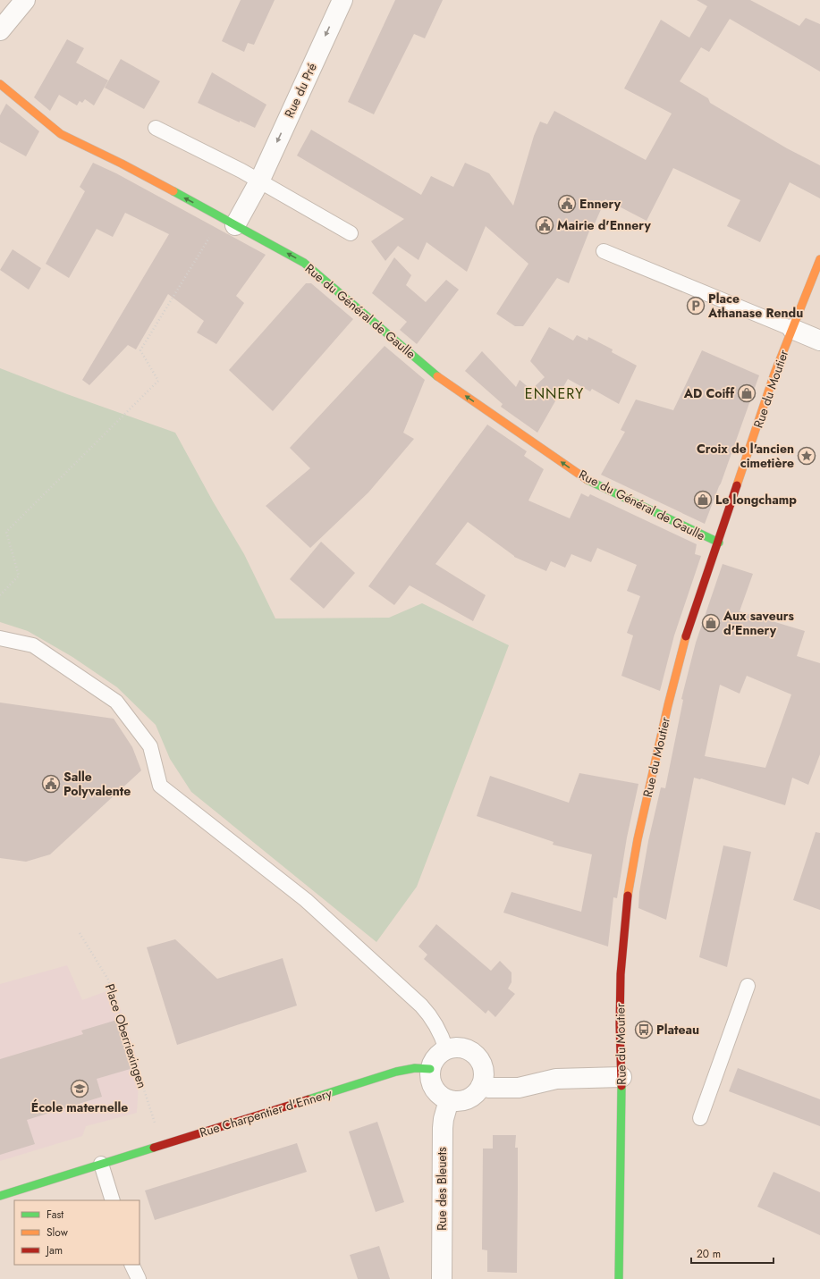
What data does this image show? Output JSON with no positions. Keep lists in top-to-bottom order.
{
  "streets": {
    "street": [
      "Rue du Pré",
      "Rue du Général de Gaulle",
      "Rue du Moutier",
      "Rue Charpentier d'Ennery",
      "Rue des Bleuets"
    ],
    "path": ["Place Oberriexingen"]
  },
  "crossings": [
    ["Rue du Pré", "Rue du Général de Gaulle"],
    ["Rue du Général de Gaulle", "Rue du Moutier"],
    ["Place Oberriexingen", "Rue Charpentier d'Ennery"],
    ["Rue Charpentier d'Ennery", "Rue des Bleuets"]
  ],
  "one_way": ["Rue du Pré", "Rue du Général de Gaulle"],
  "districts": ["ENNERY"],
  "places": {
    "public building": ["Ennery", "Mairie d'Ennery", "Salle Polyvalente"],
    "parking": ["Place Athanase Rendu"],
    "shop": ["AD Coiff", "Le longchamp", "Aux saveurs d'Ennery"],
    "place": ["Croix de l'ancien cimetière"],
    "bus stop": ["Plateau"],
    "school or university": ["École maternelle"]
  },
  "legend": ["Fast", "Slow", "Jam"],
  "scale_bar": "20 m"
}
